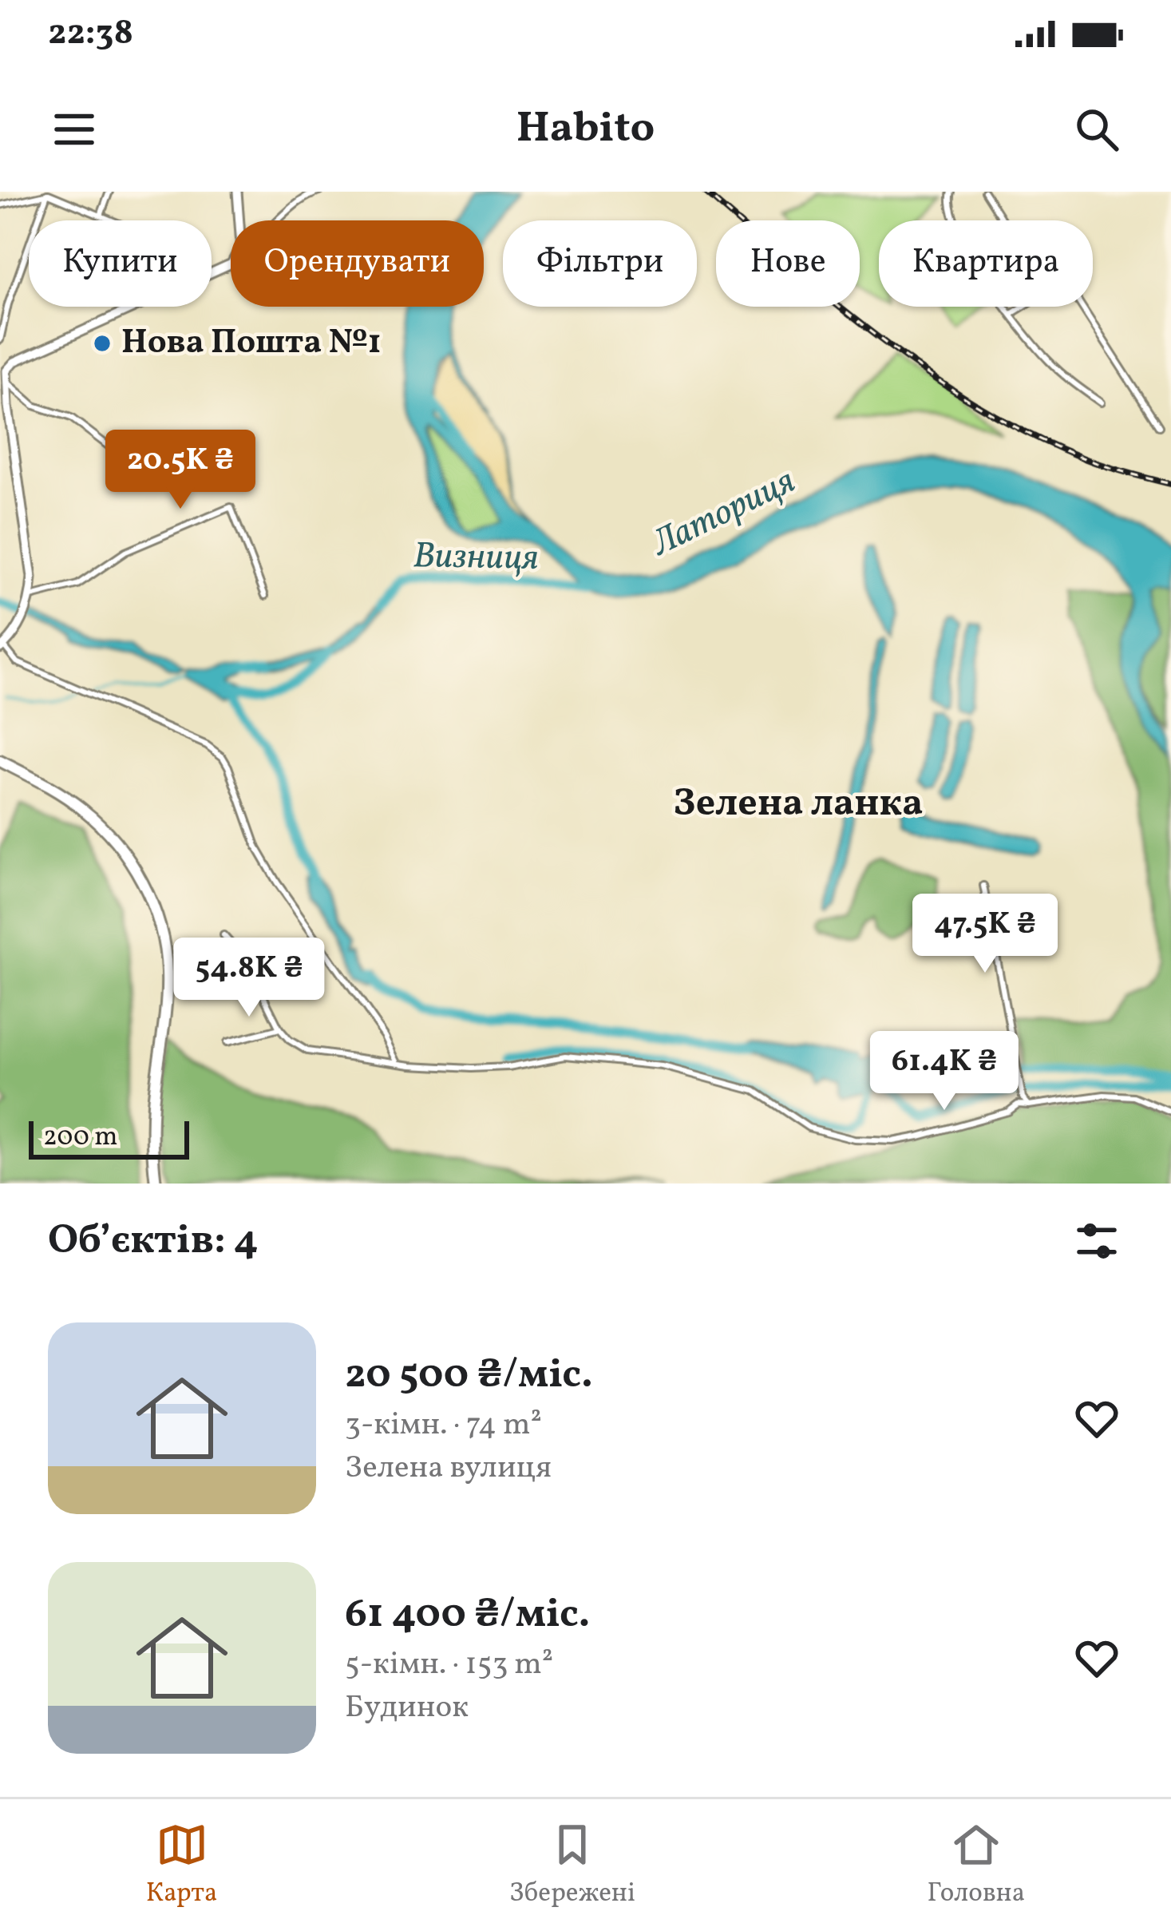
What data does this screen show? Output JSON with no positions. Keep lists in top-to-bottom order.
{
  "districts": ["Зелена ланка"],
  "water": ["Латориця", "Визниця"],
  "places": ["Нова Пошта №1"],
  "scale_bar": "200 m",
  "page": {
    "status": "22:38",
    "header": "Habito",
    "chip": [
      "Купити",
      "Орендувати",
      "Фільтри",
      "Нове",
      "Квартира"
    ],
    "price": [
      "20.5K ₴",
      "47.5K ₴",
      "54.8K ₴",
      "61.4K ₴"
    ],
    "scale": "200 m",
    "heading": "Об’єктів: 4",
    "list": [
      {
        "name": "20 500 ₴/міс.",
        "note": "3-кімн. · 74 m² · Зелена вулиця"
      },
      {
        "name": "61 400 ₴/міс.",
        "note": "5-кімн. · 153 m² · Будинок"
      }
    ],
    "tabs": ["Карта", "Збережені", "Головна"]
  }
}
